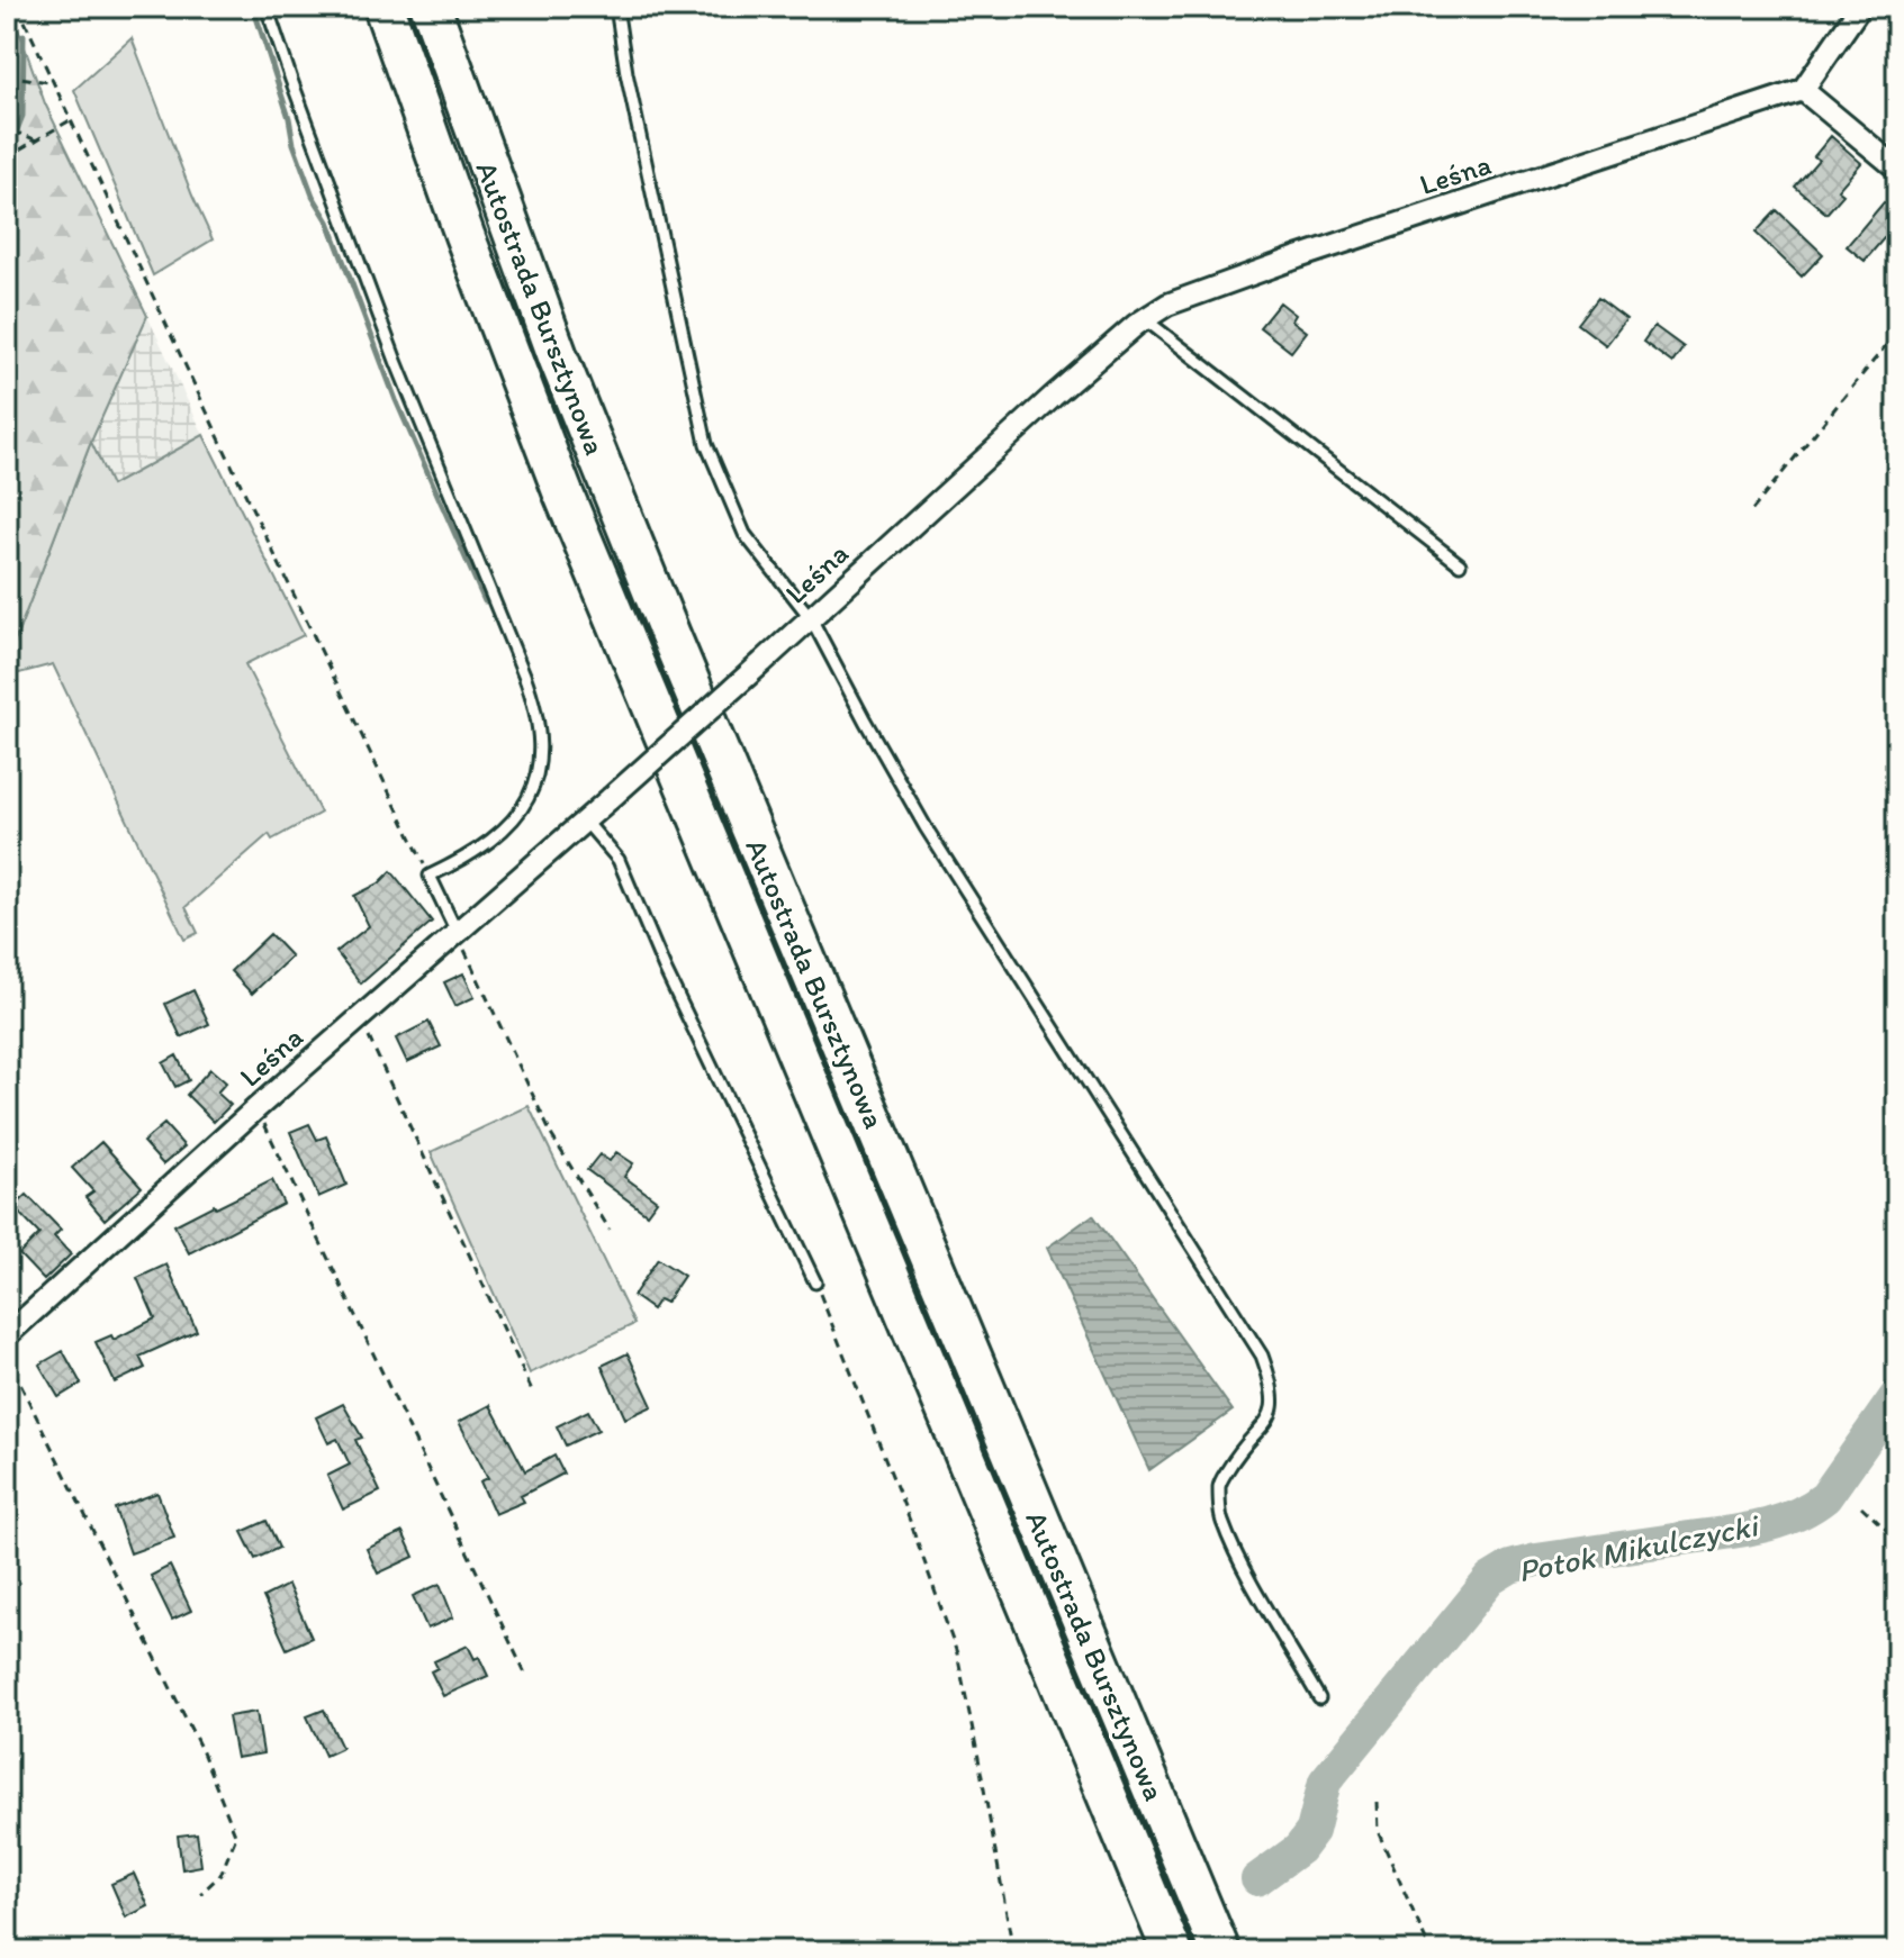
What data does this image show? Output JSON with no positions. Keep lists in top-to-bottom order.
{
  "streets": {
    "highway": ["Autostrada Bursztynowa"],
    "street": ["Leśna"]
  },
  "water": ["Potok Mikulczycki"]
}
